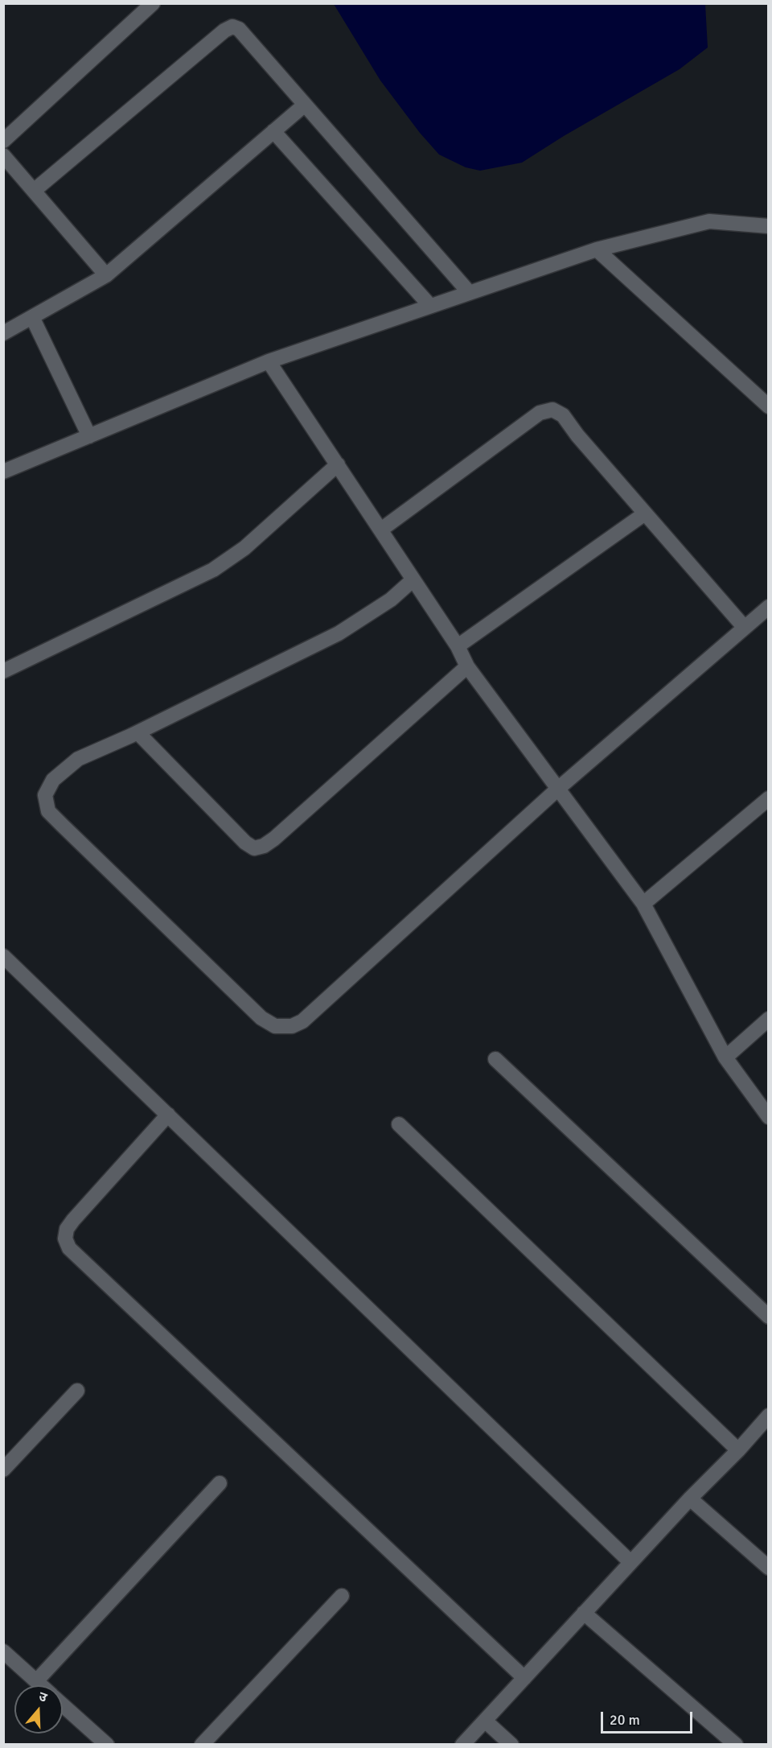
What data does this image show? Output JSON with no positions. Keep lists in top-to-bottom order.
{
  "scale_bar": "20 m",
  "north": "top"
}
